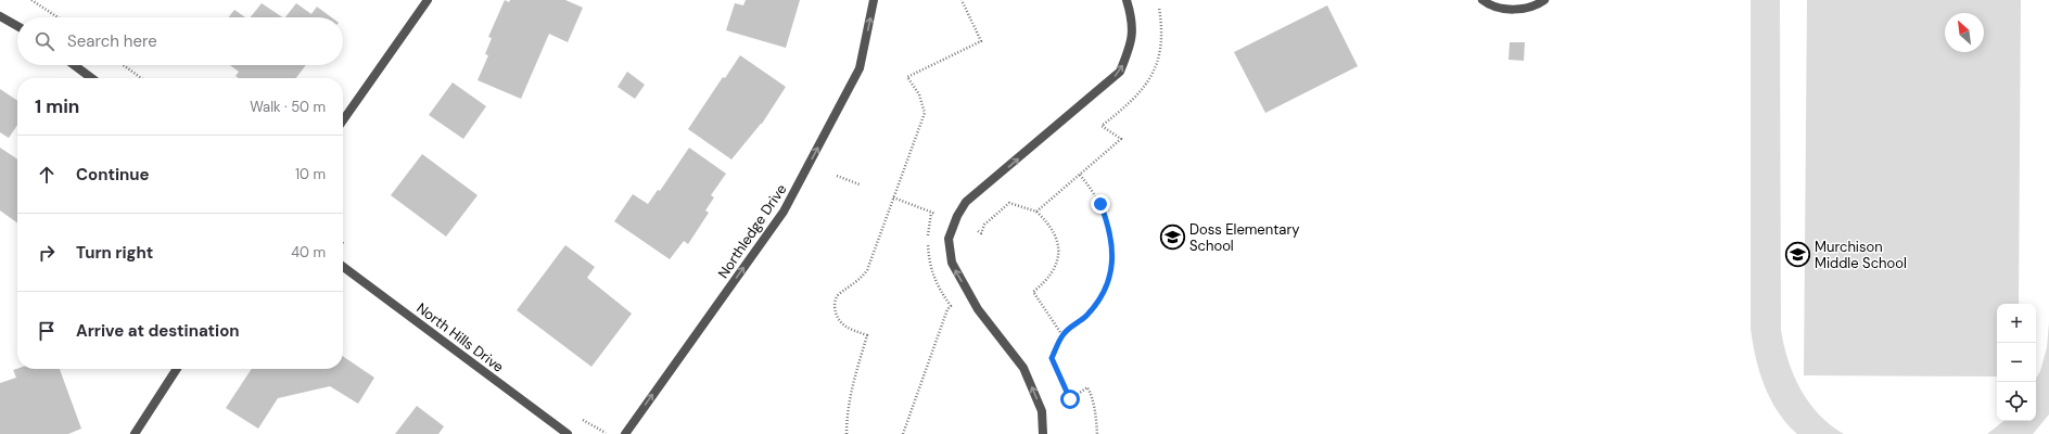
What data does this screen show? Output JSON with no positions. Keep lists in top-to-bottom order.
{
  "streets": {
    "street": ["Northledge Drive", "North Hills Drive"]
  },
  "one_way": ["Northledge Drive"],
  "places": {
    "school or university": ["Doss Elementary School", "Murchison Middle School"]
  },
  "north": "top left",
  "page": {
    "search": "Search here",
    "heading": ["1 min", "Walk · 50 m"],
    "list": [
      ["Continue", "10 m"],
      ["Turn right", "40 m"],
      "Arrive at destination"
    ],
    "map_buttons": ["+", "−"]
  }
}
